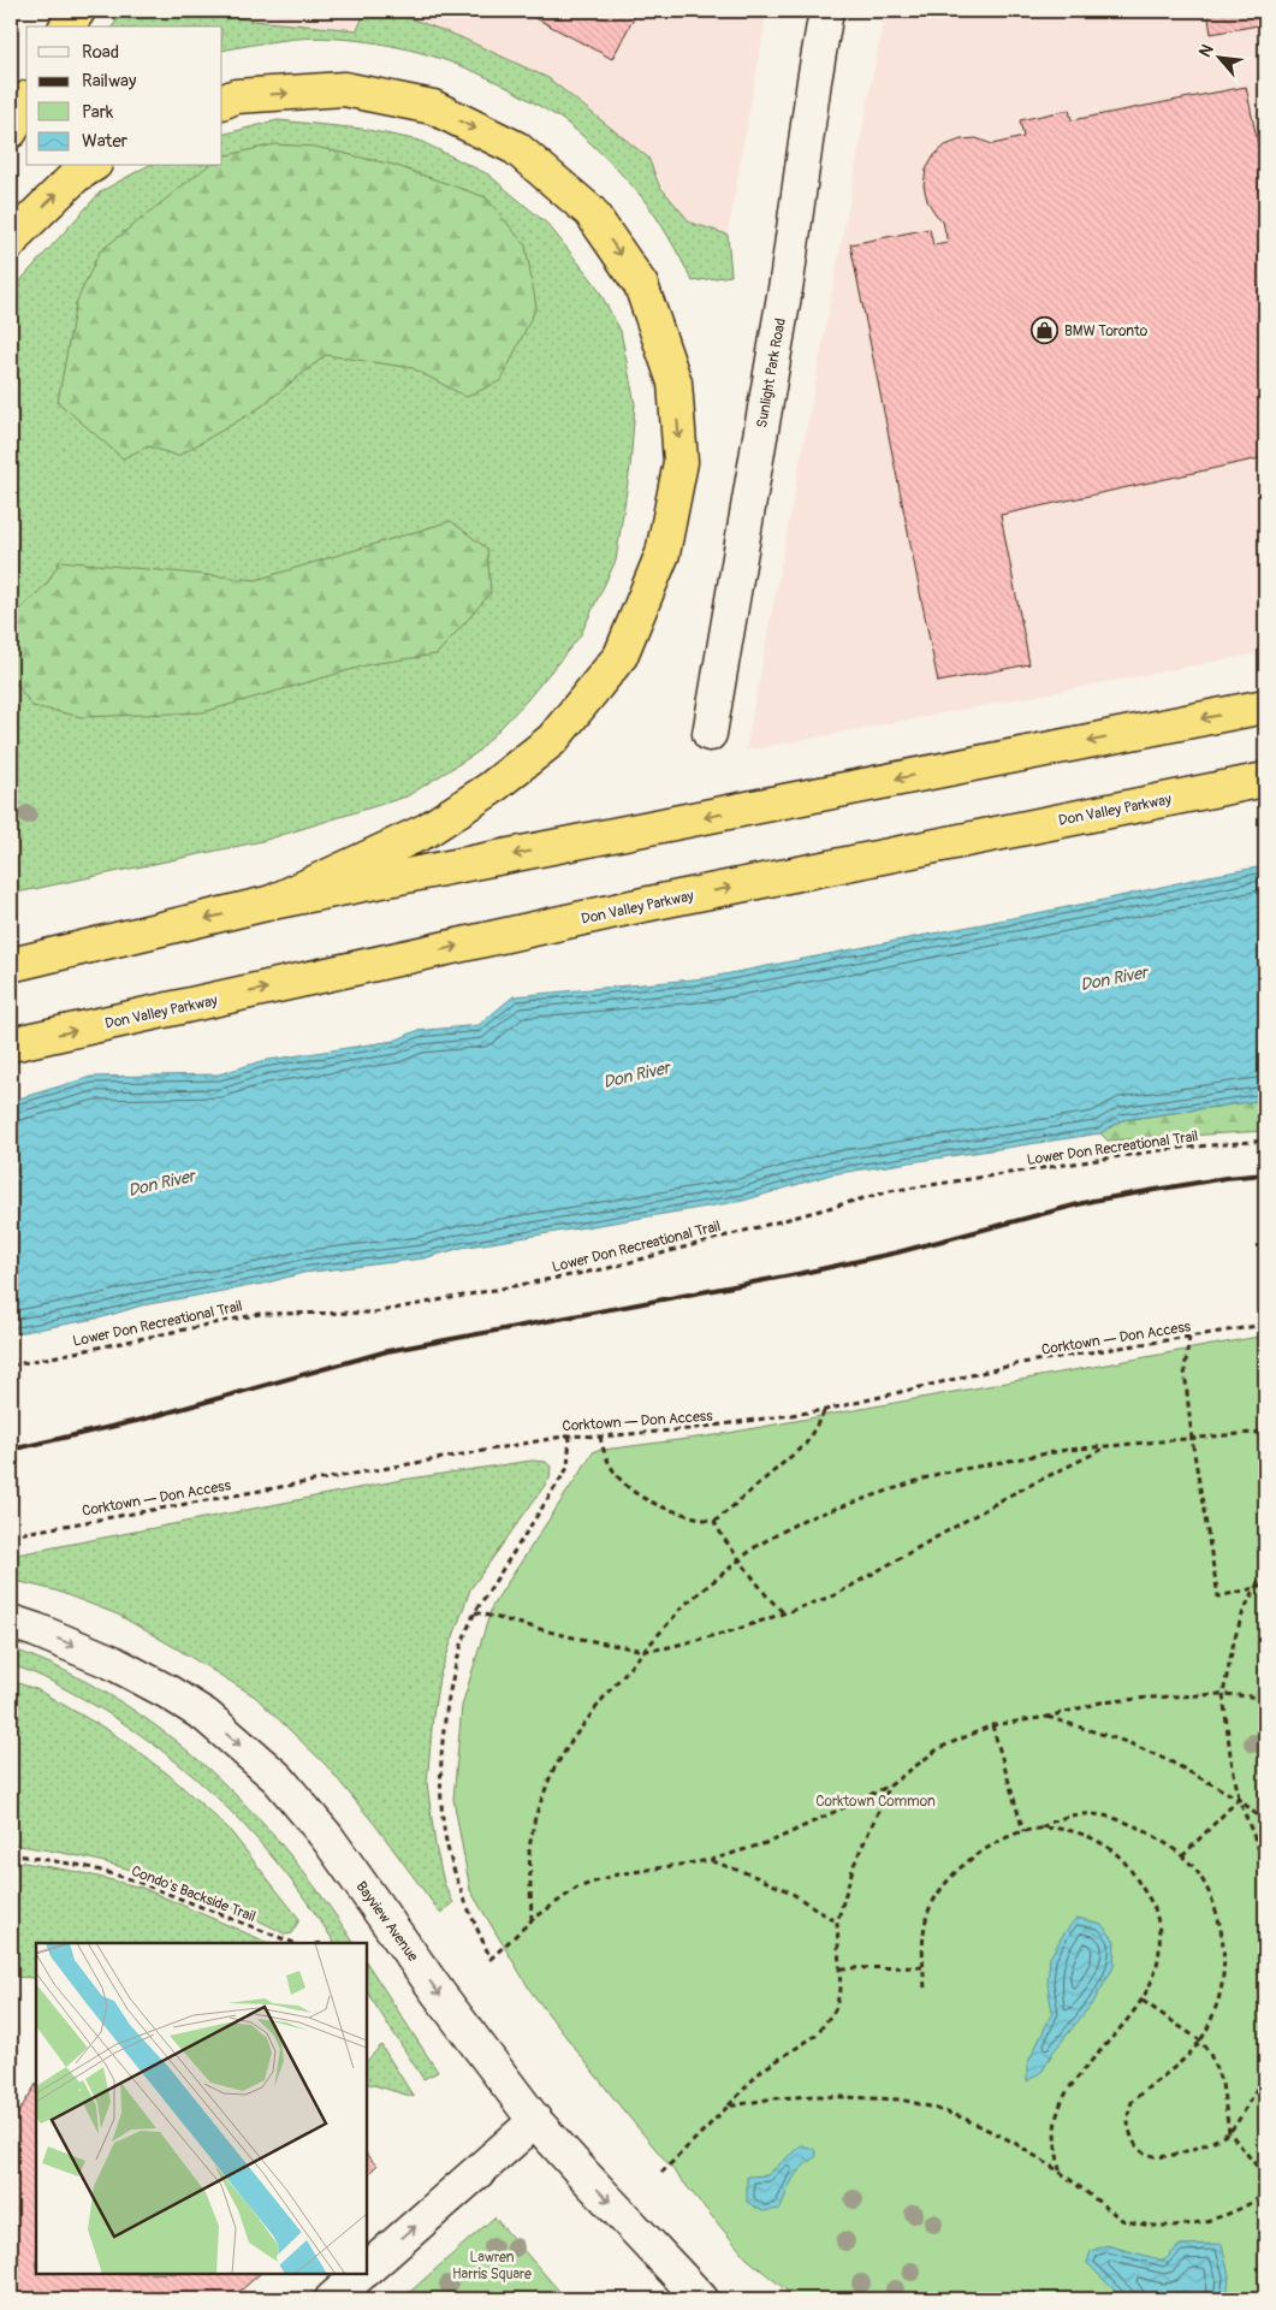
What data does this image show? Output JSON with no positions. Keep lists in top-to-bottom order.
{
  "streets": {
    "highway": ["Don Valley Parkway"],
    "street": ["Sunlight Park Road", "Bayview Avenue"],
    "path": ["Lower Don Recreational Trail", "Corktown — Don Access", "Condo's Backside Trail"]
  },
  "one_way": ["Bayview Avenue"],
  "water": ["Don River"],
  "parks": ["Corktown Common", "Lawren Harris Square"],
  "places": {
    "shop": ["BMW Toronto"]
  },
  "legend": [
    "Road",
    "Railway",
    "Park",
    "Water"
  ],
  "north": "top left"
}
